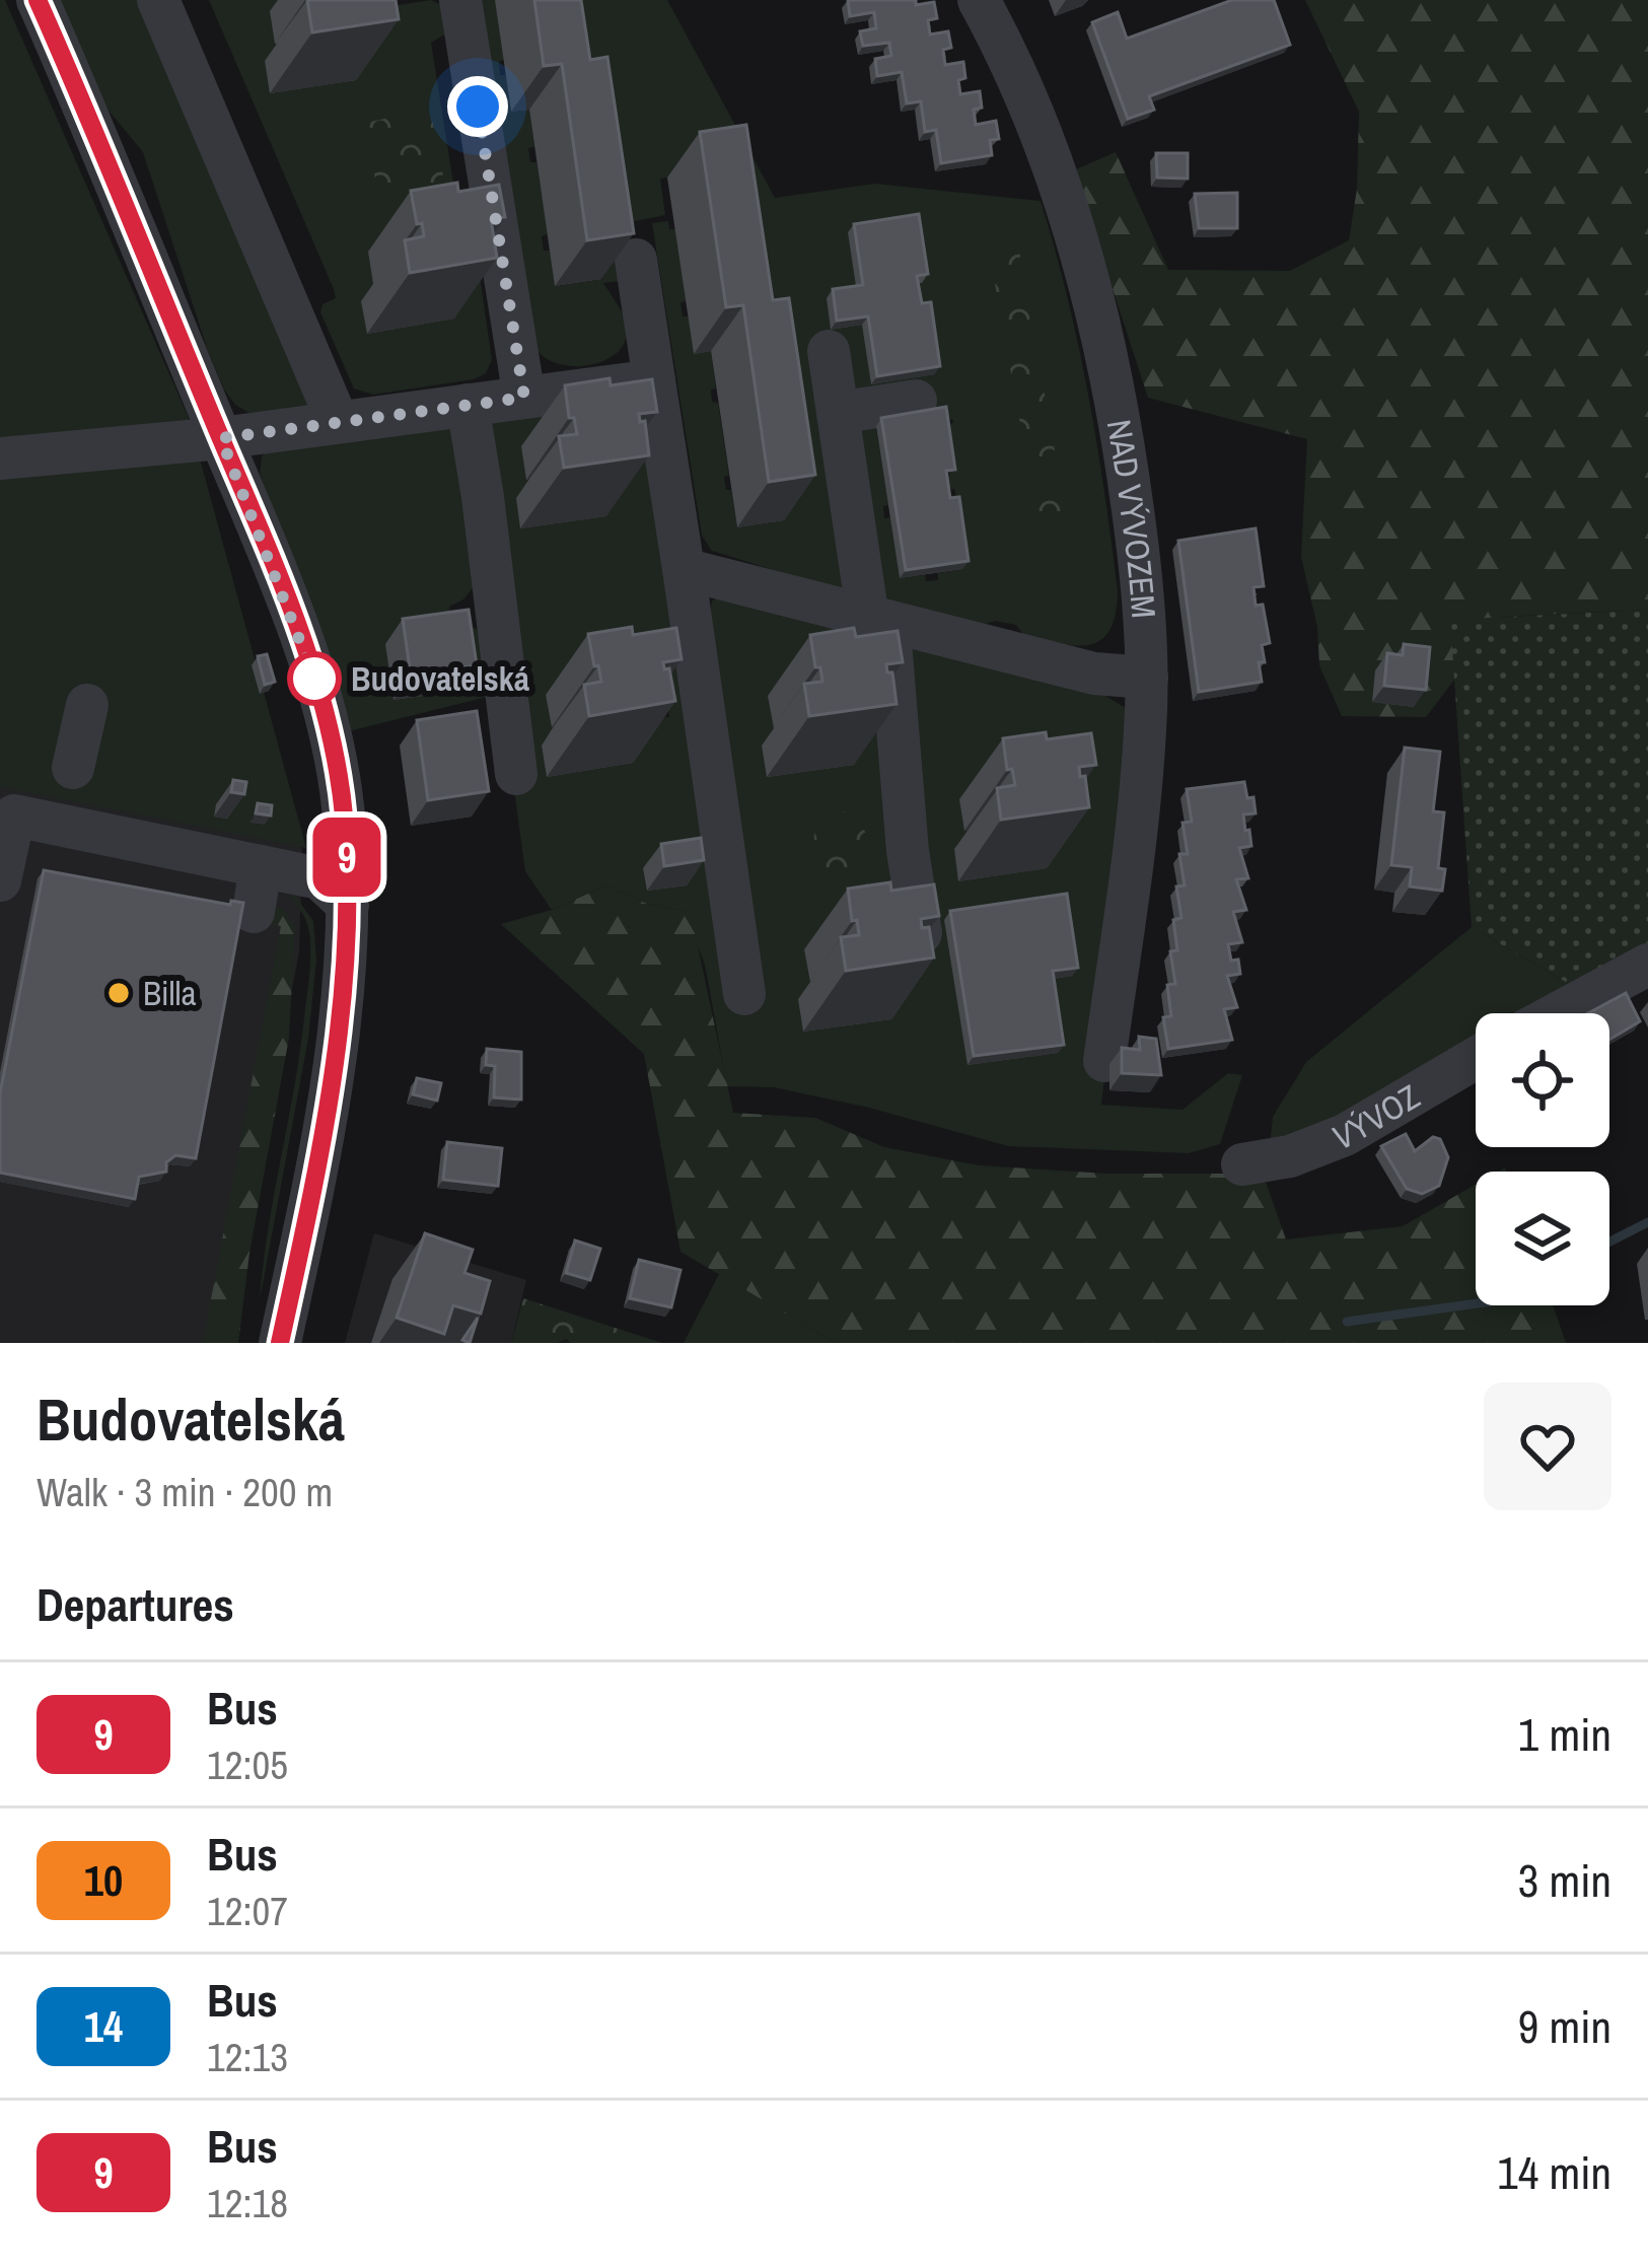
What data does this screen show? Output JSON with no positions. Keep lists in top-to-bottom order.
{
  "streets": {
    "street": ["NAD VÝVOZEM", "VÝVOZ"]
  },
  "places": ["Budovatelská", "Billa"],
  "lines": ["bus line 9"],
  "page": {
    "on_map": "9",
    "heading": [
      ["Budovatelská", "Walk · 3 min · 200 m"],
      "Departures"
    ],
    "list": [
      {
        "mark": "9",
        "name": "Bus",
        "note": "12:05",
        "value": "1 min"
      },
      {
        "mark": "10",
        "name": "Bus",
        "note": "12:07",
        "value": "3 min"
      },
      {
        "mark": "14",
        "name": "Bus",
        "note": "12:13",
        "value": "9 min"
      },
      {
        "mark": "9",
        "name": "Bus",
        "note": "12:18",
        "value": "14 min"
      }
    ]
  }
}
